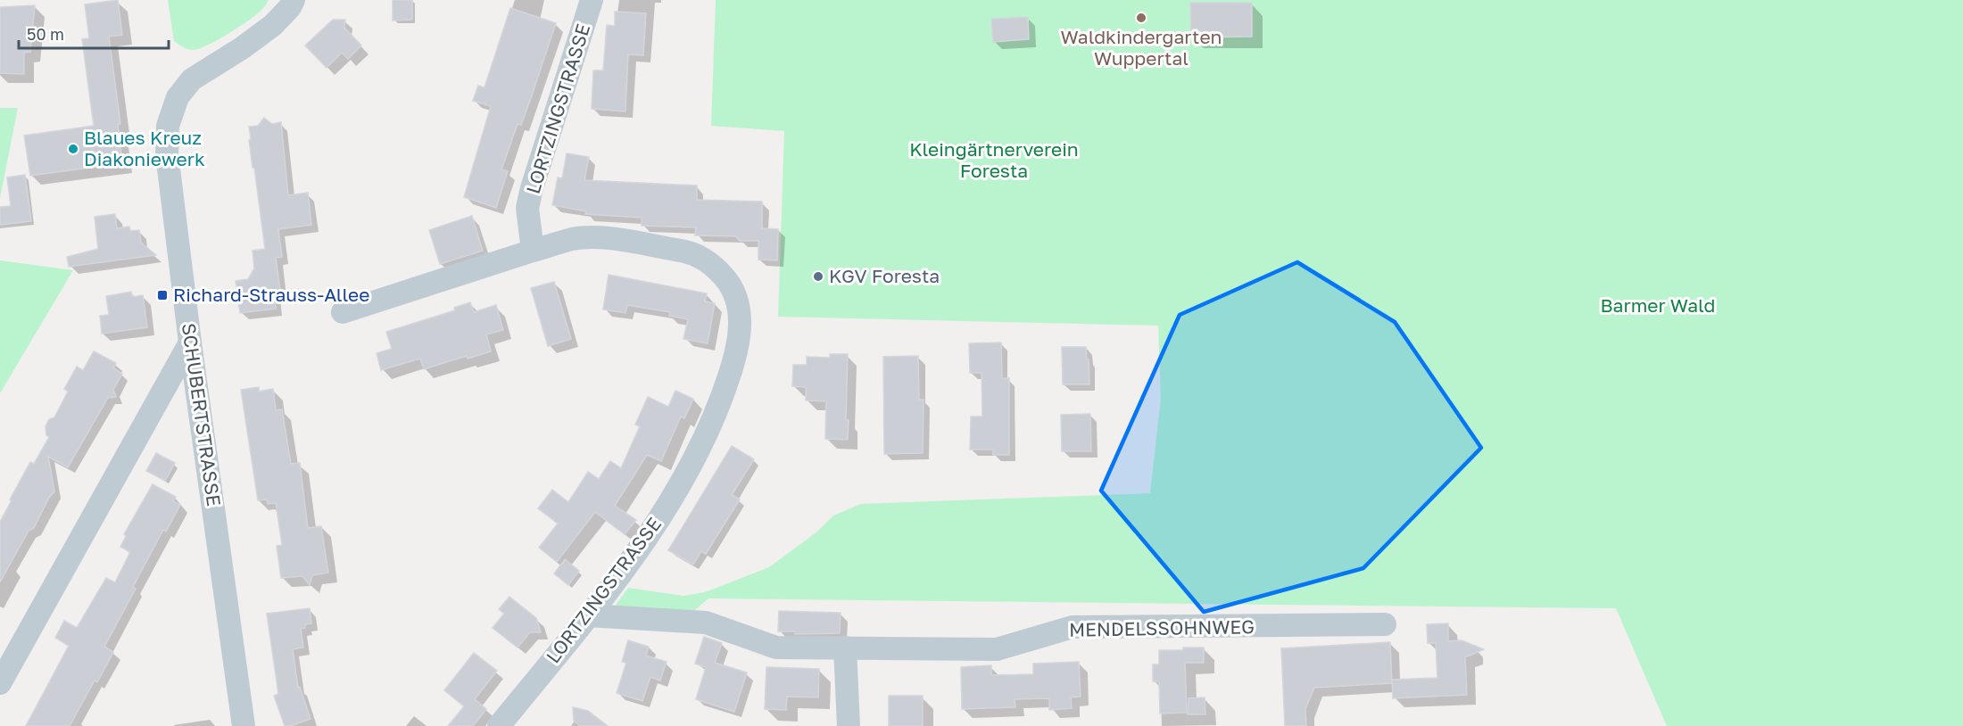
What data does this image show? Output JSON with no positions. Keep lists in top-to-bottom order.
{
  "streets": {
    "street": ["LORTZINGSTRASSE", "SCHUBERTSTRASSE", "MENDELSSOHNWEG"]
  },
  "crossings": [
    ["LORTZINGSTRASSE", "MENDELSSOHNWEG"]
  ],
  "parks": ["Kleingärtnerverein Foresta", "Barmer Wald"],
  "places": {
    "other": ["Waldkindergarten Wuppertal", "Blaues Kreuz Diakoniewerk", "KGV Foresta"],
    "transit": ["Richard-Strauss-Allee"]
  },
  "scale_bar": "50 m"
}
